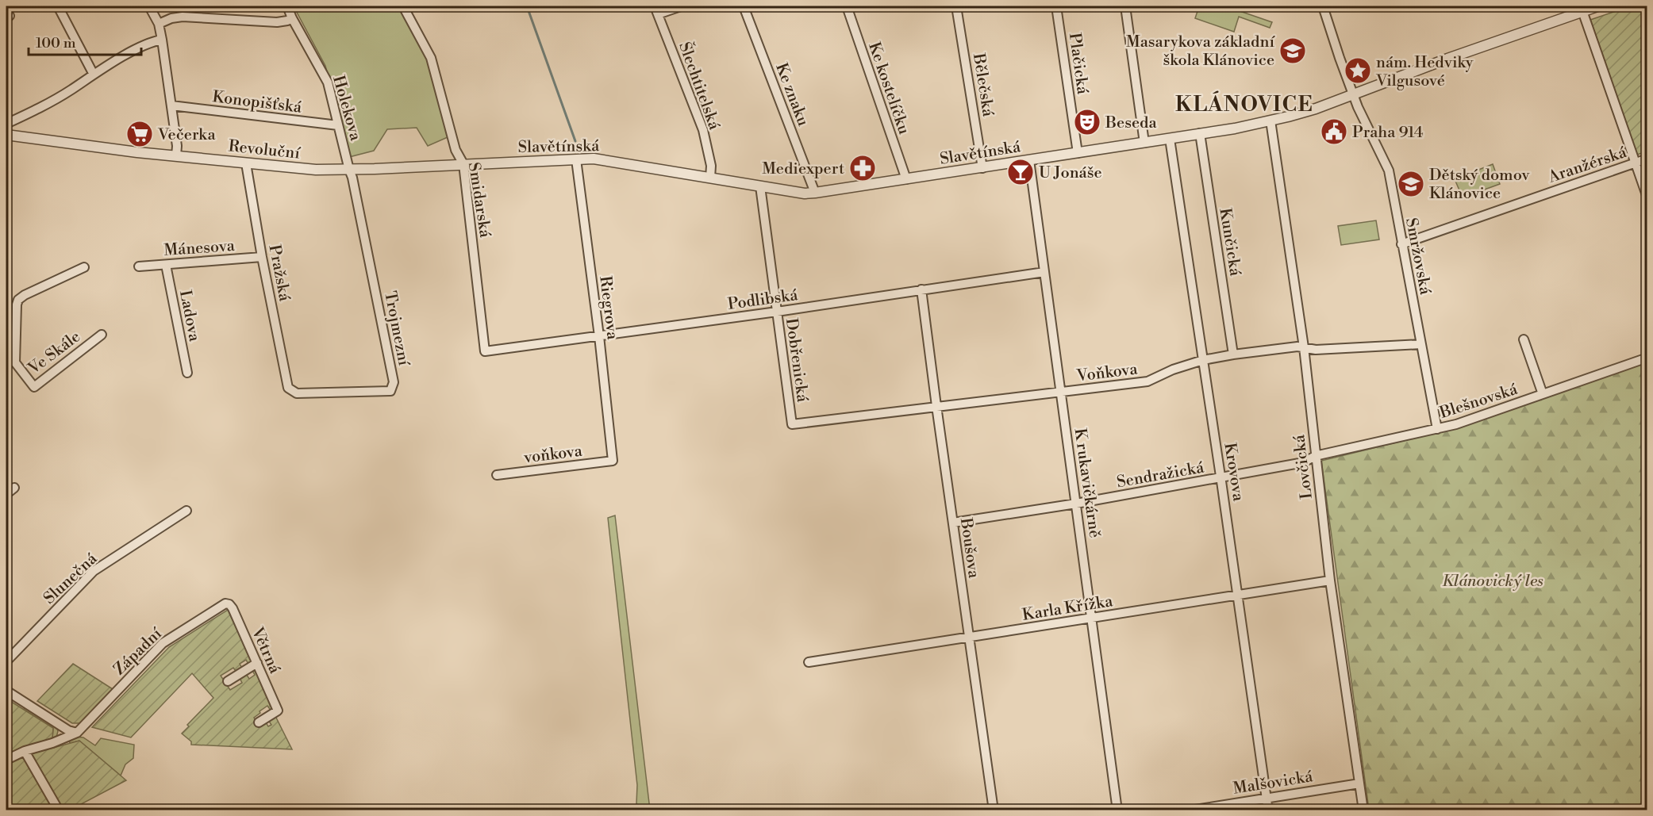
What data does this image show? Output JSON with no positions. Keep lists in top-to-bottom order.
{
  "streets": {
    "street": [
      "Plačická",
      "Bělečská",
      "Šlechtitelská",
      "Ke kostelíčku",
      "Ke znaku",
      "Konopišťská",
      "Holekova",
      "Slavětínská",
      "Revoluční",
      "Aranžérská",
      "Smidarská",
      "Kunčická",
      "Mánesova",
      "Smržovská",
      "Pražská",
      "Podlibská",
      "Riegrova",
      "Ladova",
      "Trojmezní",
      "Ve Skále",
      "Dobřenická",
      "Voňkova",
      "Blešnovská",
      "voňkova",
      "Lovčická",
      "Krovova",
      "Sendražická",
      "K rukavičkárně",
      "Boušova",
      "Slunečná",
      "Karla Křížka",
      "Větrná",
      "Západní",
      "Malšovická"
    ]
  },
  "crossings": [
    ["Plačická", "Slavětínská"],
    ["Bělečská", "Slavětínská"],
    ["Šlechtitelská", "Slavětínská"],
    ["Ke kostelíčku", "Slavětínská"],
    ["Ke znaku", "Slavětínská"],
    ["Konopišťská", "Holekova"],
    ["Holekova", "Slavětínská"],
    ["Holekova", "Revoluční"],
    ["Holekova", "Trojmezní"],
    ["Slavětínská", "Revoluční"],
    ["Slavětínská", "Smidarská"],
    ["Slavětínská", "Kunčická"],
    ["Slavětínská", "Smržovská"],
    ["Slavětínská", "Riegrova"],
    ["Slavětínská", "Trojmezní"],
    ["Slavětínská", "Dobřenická"],
    ["Slavětínská", "Lovčická"],
    ["Slavětínská", "Krovova"],
    ["Slavětínská", "K rukavičkárně"],
    ["Revoluční", "Pražská"],
    ["Revoluční", "Trojmezní"],
    ["Aranžérská", "Smržovská"],
    ["Smidarská", "Podlibská"],
    ["Kunčická", "Voňkova"],
    ["Mánesova", "Pražská"],
    ["Mánesova", "Ladova"],
    ["Smržovská", "Voňkova"],
    ["Smržovská", "Blešnovská"],
    ["Pražská", "Trojmezní"],
    ["Podlibská", "Riegrova"],
    ["Podlibská", "Dobřenická"],
    ["Podlibská", "K rukavičkárně"],
    ["Podlibská", "Boušova"],
    ["Riegrova", "voňkova"],
    ["Dobřenická", "Voňkova"],
    ["Voňkova", "Lovčická"],
    ["Voňkova", "Krovova"],
    ["Voňkova", "K rukavičkárně"],
    ["Voňkova", "Boušova"],
    ["Blešnovská", "Lovčická"],
    ["Blešnovská", "Sendražická"],
    ["Lovčická", "Sendražická"],
    ["Lovčická", "Karla Křížka"],
    ["Lovčická", "Malšovická"],
    ["Krovova", "Sendražická"],
    ["Krovova", "Karla Křížka"],
    ["Krovova", "Malšovická"],
    ["Sendražická", "K rukavičkárně"],
    ["Sendražická", "Boušova"],
    ["K rukavičkárně", "Karla Křížka"],
    ["Boušova", "Karla Křížka"],
    ["Větrná", "Západní"]
  ],
  "districts": ["KLÁNOVICE"],
  "parks": ["Klánovický les"],
  "places": {
    "school or university": ["Masarykova základní škola Klánovice", "Dětský domov Klánovice"],
    "place": ["nám. Hedviky Vilgusové"],
    "theatre": ["Beseda"],
    "public building": ["Praha 914"],
    "supermarket": ["Večerka"],
    "pharmacy": ["Mediexpert"],
    "bar": ["U Jonáše"]
  },
  "scale_bar": "100 m"
}
